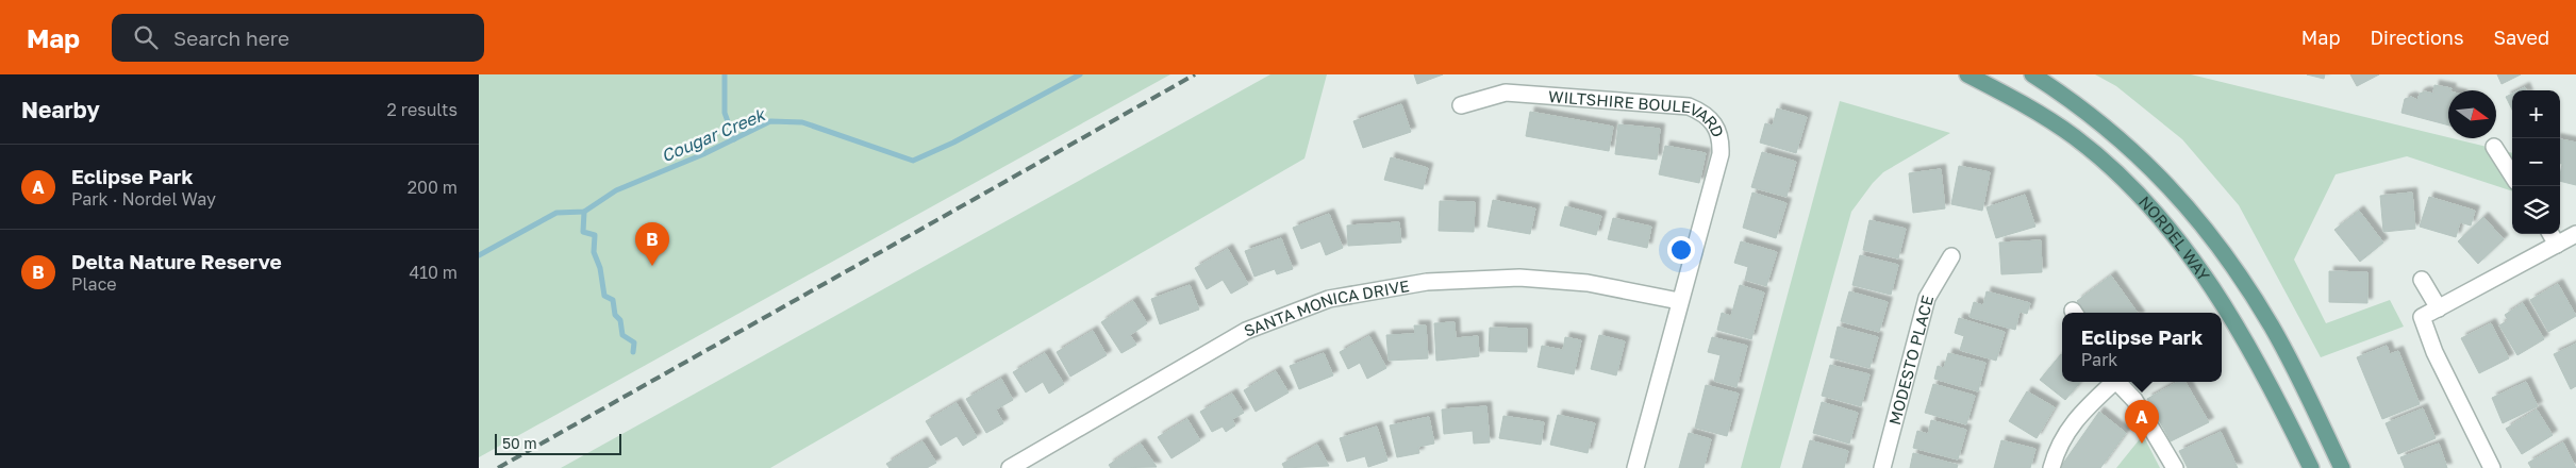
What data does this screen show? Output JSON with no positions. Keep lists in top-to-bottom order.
{
  "streets": {
    "main road": ["NORDEL WAY"],
    "street": ["WILTSHIRE BOULEVARD", "SANTA MONICA DRIVE", "MODESTO PLACE"]
  },
  "crossings": [
    ["WILTSHIRE BOULEVARD", "SANTA MONICA DRIVE"]
  ],
  "water": ["Cougar Creek"],
  "scale_bar": "50 m",
  "north": "right",
  "page": {
    "header": "Map",
    "search": "Search here",
    "nav": ["Map", "Directions", "Saved"],
    "heading": ["Nearby", "2 results"],
    "map_buttons": ["+", "−"],
    "list": [
      {
        "mark": "A",
        "name": "Eclipse Park",
        "note": "Park · Nordel Way",
        "value": "200 m"
      },
      {
        "mark": "B",
        "name": "Delta Nature Reserve",
        "note": "Place",
        "value": "410 m"
      }
    ],
    "pins": ["B", "A"],
    "popup": ["Eclipse Park", "Park"],
    "scale": "50 m"
  }
}
